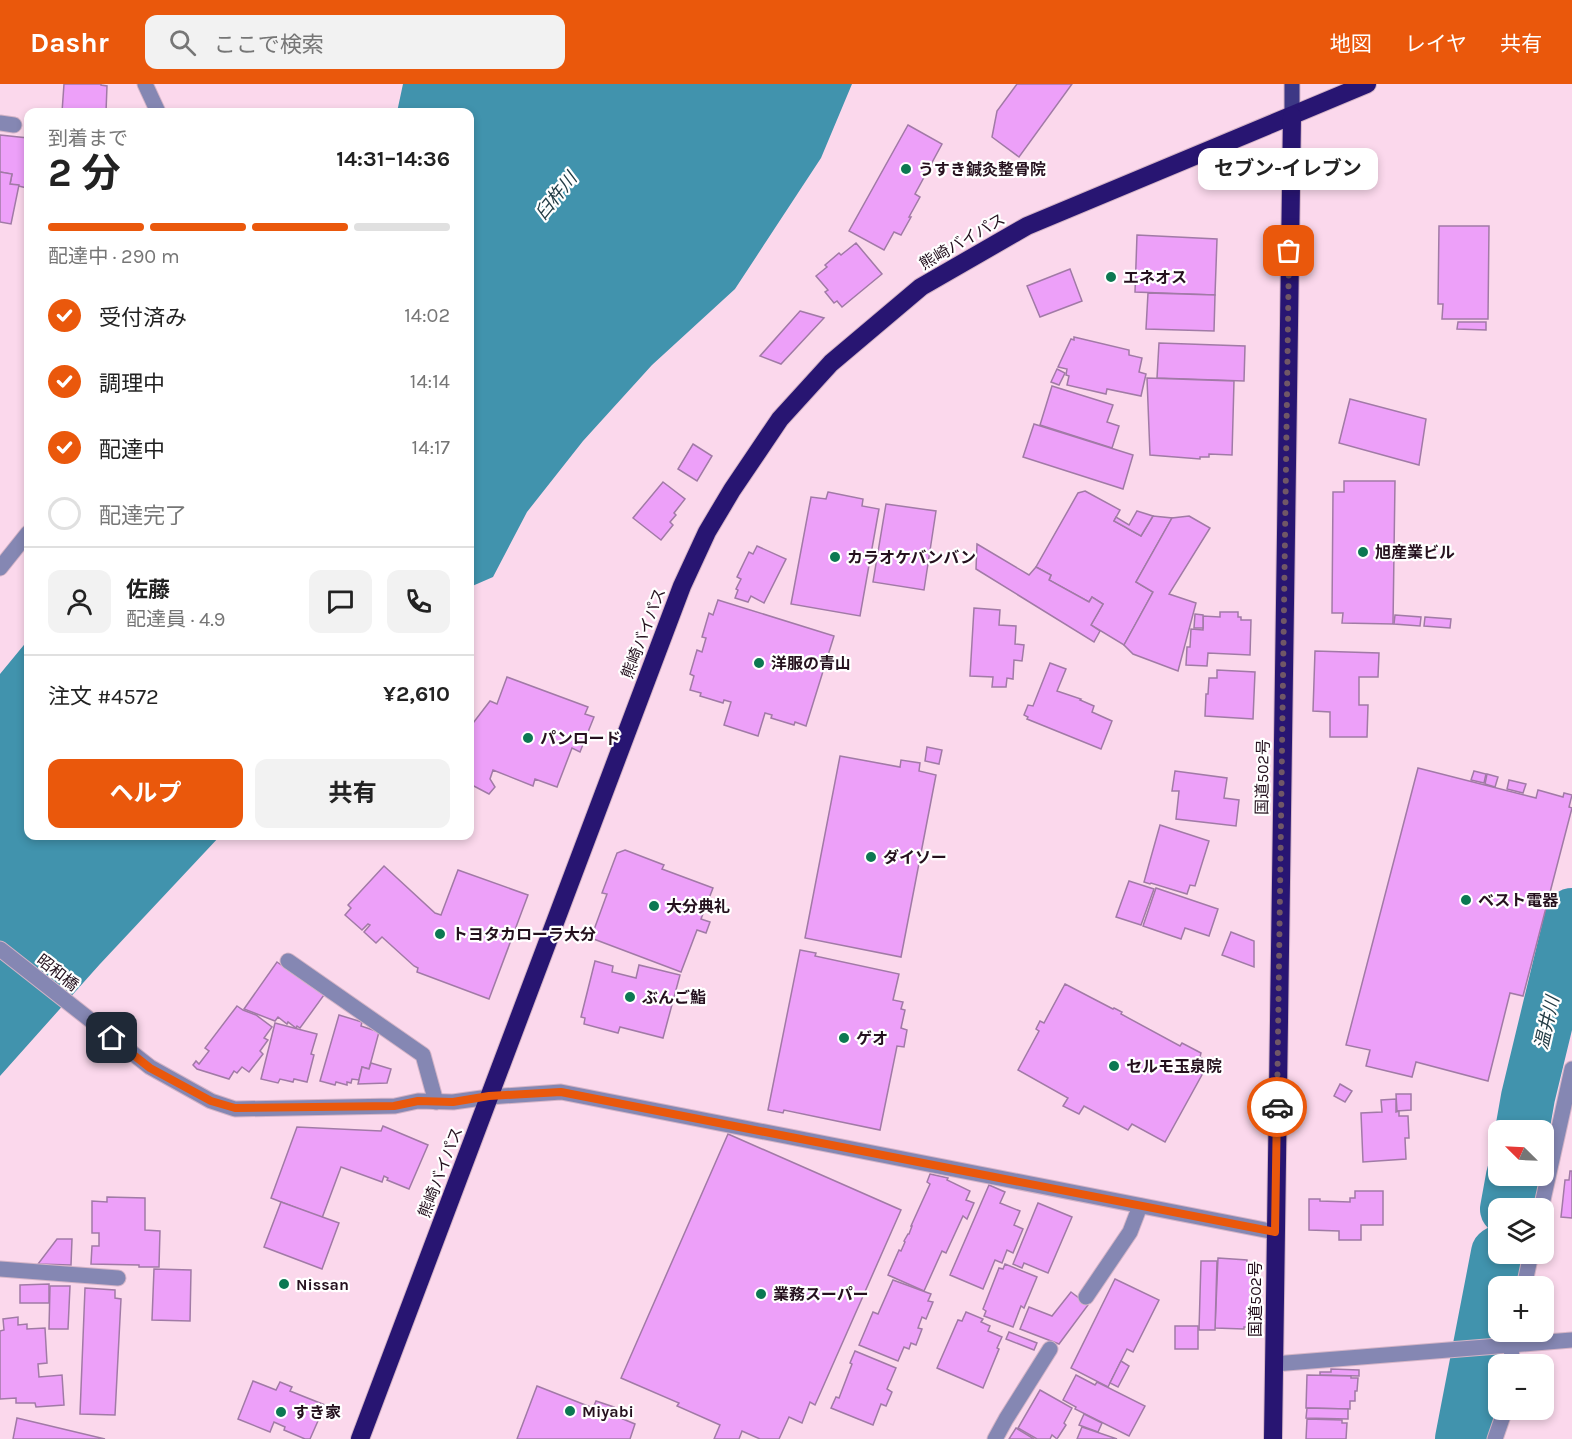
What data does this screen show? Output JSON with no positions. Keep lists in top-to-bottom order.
{
  "streets": {
    "highway": ["熊崎バイパス", "国道502号"],
    "street": ["昭和橋"]
  },
  "crossings": [
    ["熊崎バイパス", "国道502号"],
    ["熊崎バイパス", "昭和橋"],
    ["国道502号", "昭和橋"]
  ],
  "water": ["臼杵川", "温井川"],
  "places": [
    "うすき鍼灸整骨院",
    "セブン-イレブン",
    "エネオス",
    "旭産業ビル",
    "カラオケバンバン",
    "洋服の青山",
    "パンロード",
    "ダイソー",
    "ベスト電器",
    "大分典礼",
    "トヨタカローラ大分",
    "ぶんご鮨",
    "ゲオ",
    "セルモ玉泉院",
    "Nissan",
    "業務スーパー",
    "Miyabi",
    "すき家"
  ],
  "north": "top left",
  "page": {
    "header": "Dashr",
    "search": "ここで検索",
    "nav": ["地図", "レイヤ", "共有"],
    "heading": ["2 分", "到着まで", "14:31–14:36"],
    "panel": [
      "佐藤",
      "配達員 · 4.9",
      "注文 #4572",
      "¥2,610"
    ],
    "bubble": "セブン-イレブン",
    "bar": "配達中 · 290 m",
    "list": [
      ["受付済み", "14:02"],
      ["調理中", "14:14"],
      ["配達中", "14:17"],
      "配達完了"
    ],
    "buttons": ["ヘルプ", "共有"],
    "map_buttons": ["+", "−"]
  }
}
